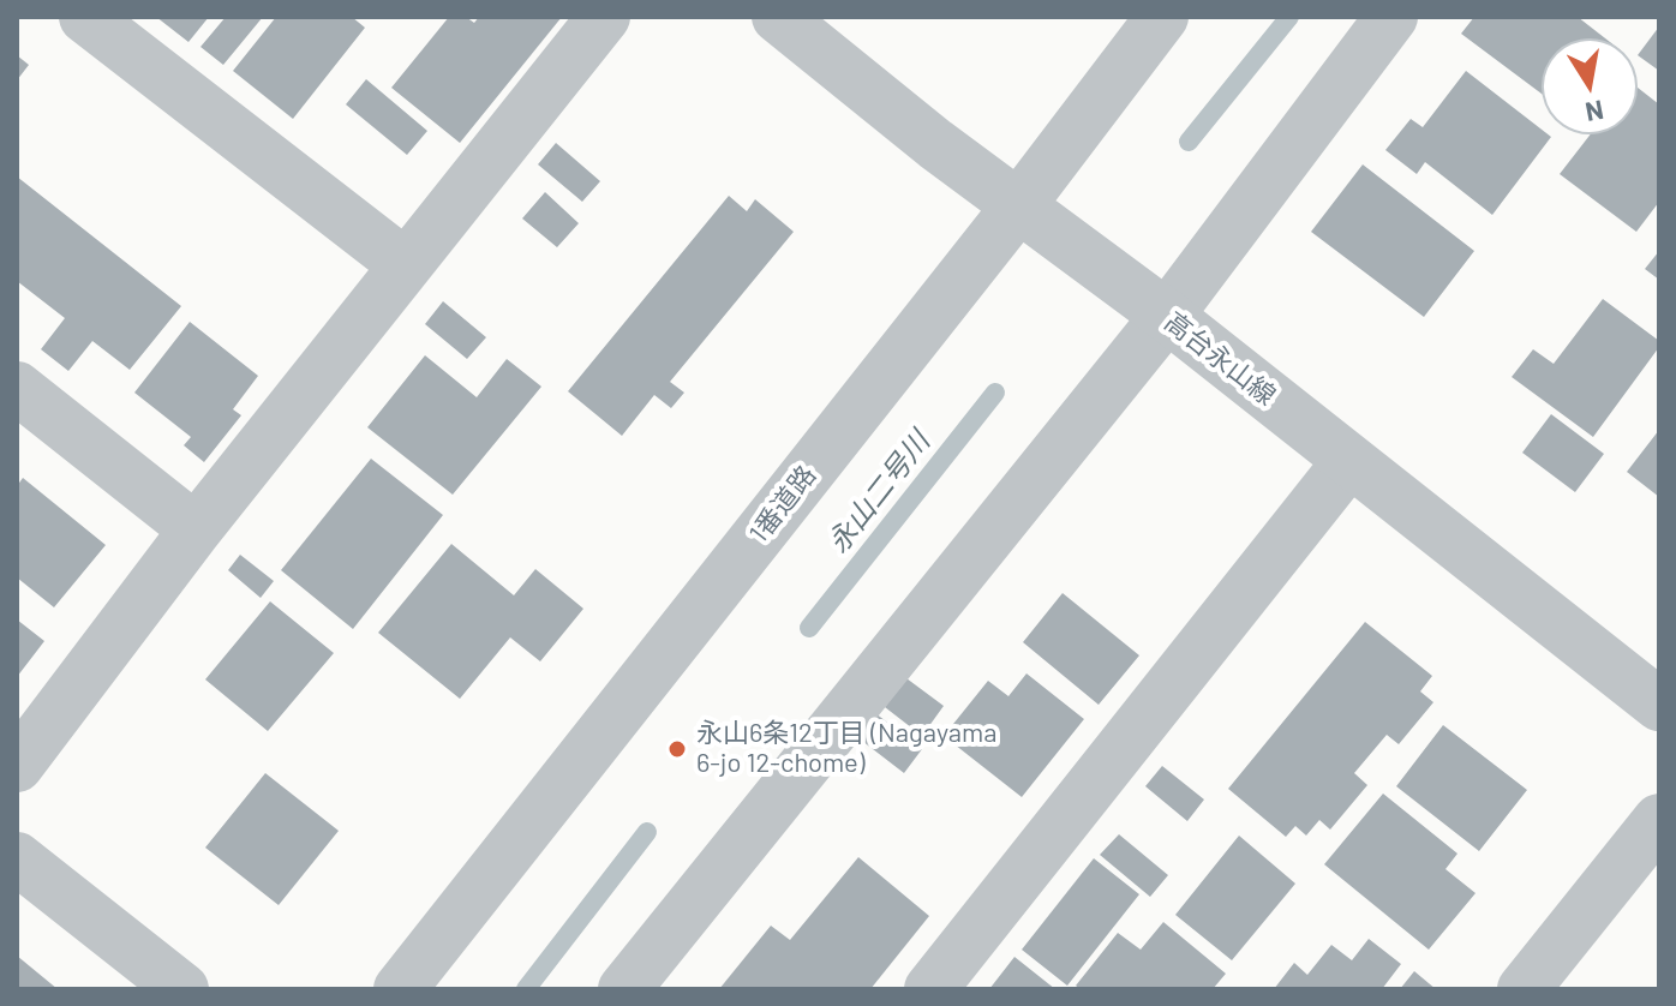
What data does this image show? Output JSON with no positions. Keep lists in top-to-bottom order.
{
  "streets": {
    "street": ["高台永山線", "1番道路"]
  },
  "crossings": [
    ["高台永山線", "1番道路"]
  ],
  "water": ["永山二号川"],
  "places": ["永山6条12丁目 (Nagayama 6-jo 12-chome)"],
  "north": "bottom"
}
